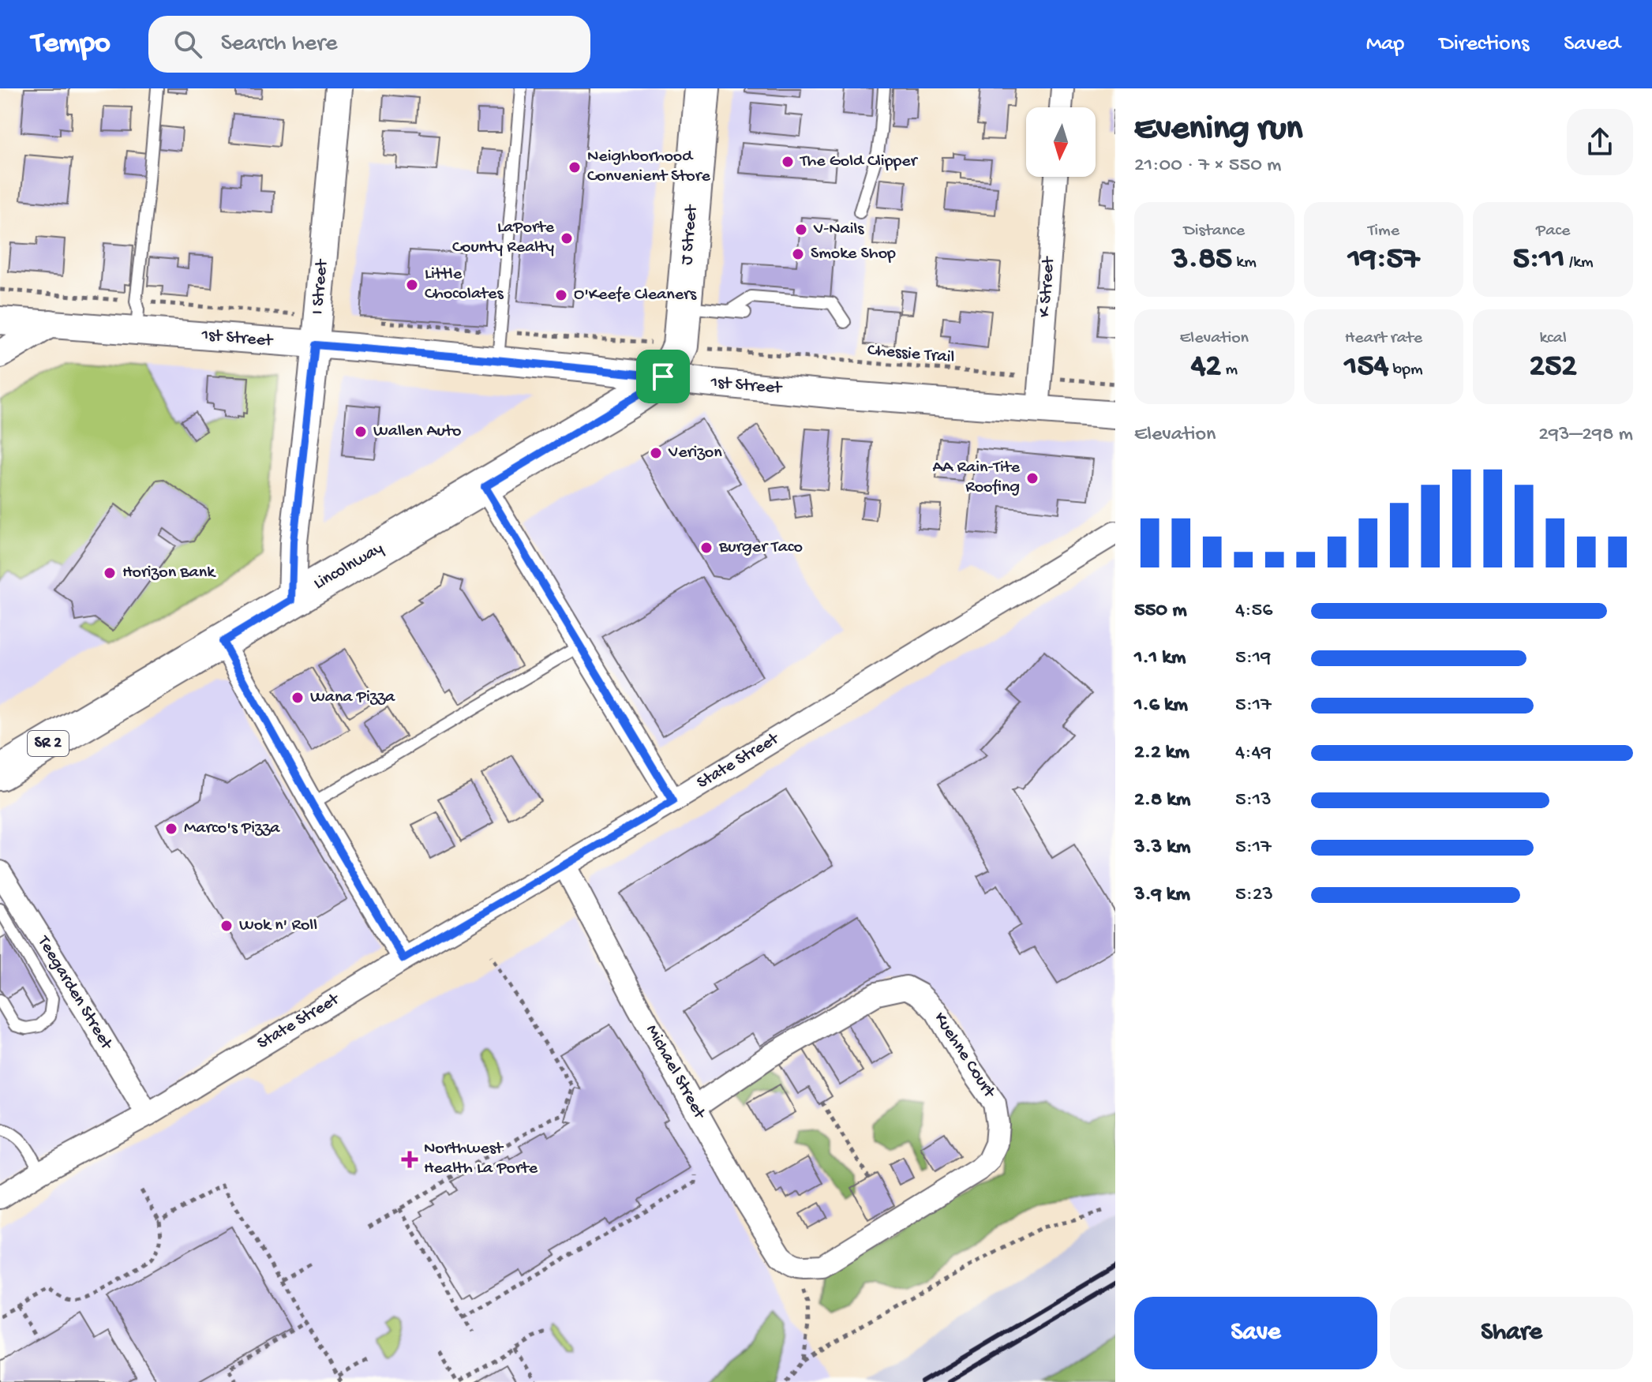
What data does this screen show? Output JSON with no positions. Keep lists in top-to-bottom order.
{
  "streets": {
    "main road": ["J Street", "Lincolnway", "SR 2"],
    "street": [
      "I Street",
      "K Street",
      "1st Street",
      "State Street",
      "Teegarden Street",
      "Kuehne Court",
      "Michael Street"
    ],
    "path": ["Chessie Trail"]
  },
  "crossings": [
    ["J Street", "1st Street"],
    ["J Street", "Lincolnway"],
    ["I Street", "1st Street"],
    ["I Street", "Lincolnway"],
    ["K Street", "1st Street"],
    ["K Street", "Chessie Trail"],
    ["1st Street", "Lincolnway"],
    ["State Street", "Teegarden Street"],
    ["State Street", "Michael Street"],
    ["Kuehne Court", "Michael Street"]
  ],
  "places": {
    "other": [
      "The Gold Clipper",
      "Neighborhood Convenient Store",
      "V-Nails",
      "LaPorte County Realty",
      "Smoke Shop",
      "Little Chocolates",
      "O'Keefe Cleaners",
      "Wallen Auto",
      "Verizon",
      "AA Rain-Tite Roofing",
      "Burger Taco",
      "Horizon Bank",
      "Wana Pizza",
      "Marco's Pizza",
      "Wok n' Roll"
    ],
    "health": ["Northwest Health La Porte"]
  },
  "north": "bottom",
  "page": {
    "header": "Tempo",
    "search": "Search here",
    "nav": ["Map", "Directions", "Saved"],
    "heading": ["Evening run", "21:00 · 7 × 550 m"],
    "stats": [
      ["Distance", "3.85 km"],
      ["Time", "19:57"],
      ["Pace", "5:11 /km"],
      ["Elevation", "42 m"],
      ["Heart rate", "154 bpm"],
      ["kcal", "252"]
    ],
    "chart": ["Elevation", "293–298 m"],
    "list": [
      {
        "name": "550 m",
        "note": "4:56"
      },
      {
        "name": "1.1 km",
        "note": "5:19"
      },
      {
        "name": "1.6 km",
        "note": "5:17"
      },
      {
        "name": "2.2 km",
        "note": "4:49"
      },
      {
        "name": "2.8 km",
        "note": "5:13"
      },
      {
        "name": "3.3 km",
        "note": "5:17"
      },
      {
        "name": "3.9 km",
        "note": "5:23"
      }
    ],
    "buttons": ["Save", "Share"]
  }
}
